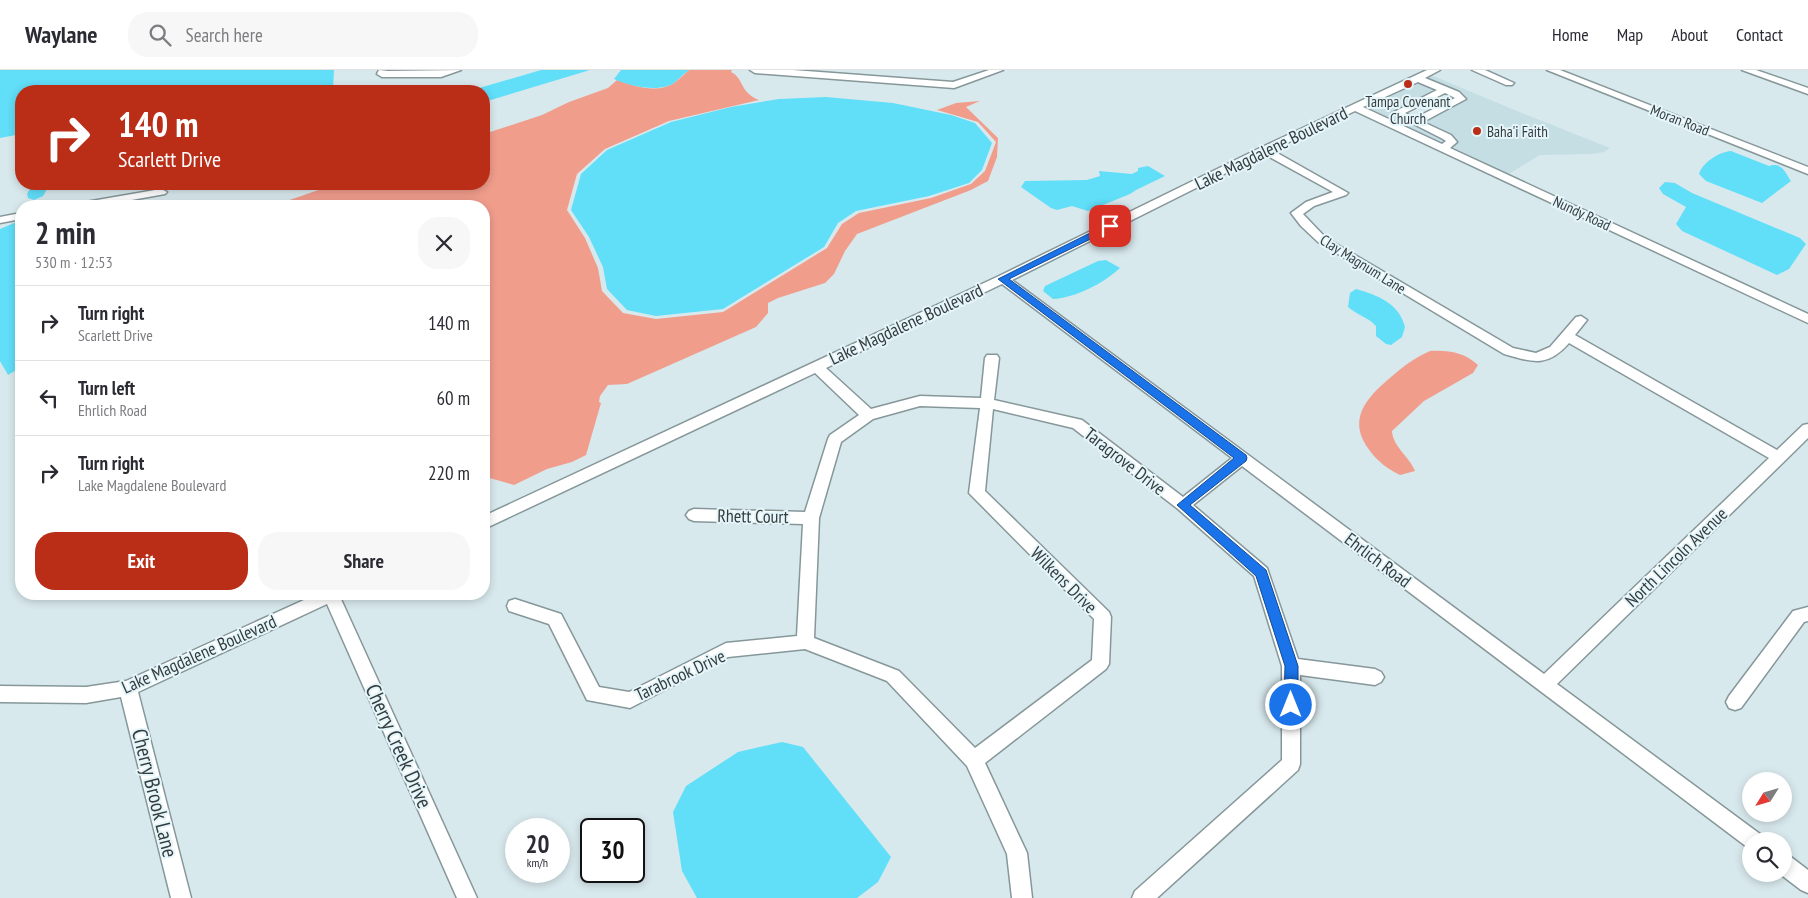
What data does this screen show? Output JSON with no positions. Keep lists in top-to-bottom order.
{
  "streets": {
    "street": [
      "Moran Road",
      "Lake Magdalene Boulevard",
      "Nundy Road",
      "Clay Magnum Lane",
      "Taragrove Drive",
      "Rhett Court",
      "North Lincoln Avenue",
      "Ehrlich Road",
      "Wilkens Drive",
      "Tarabrook Drive",
      "Cherry Creek Drive",
      "Cherry Brook Lane"
    ]
  },
  "crossings": [
    ["Lake Magdalene Boulevard", "Nundy Road"],
    ["Lake Magdalene Boulevard", "Clay Magnum Lane"],
    ["Lake Magdalene Boulevard", "Ehrlich Road"],
    ["Lake Magdalene Boulevard", "Cherry Brook Lane"],
    ["Taragrove Drive", "Rhett Court"],
    ["Taragrove Drive", "Wilkens Drive"],
    ["Taragrove Drive", "Tarabrook Drive"],
    ["North Lincoln Avenue", "Ehrlich Road"],
    ["Wilkens Drive", "Tarabrook Drive"]
  ],
  "places": ["Tampa Covenant Church", "Baha'i Faith"],
  "north": "bottom left",
  "page": {
    "header": "Waylane",
    "search": "Search here",
    "nav": [
      "Home",
      "Map",
      "About",
      "Contact"
    ],
    "turn": ["140 m", "Scarlett Drive"],
    "heading": ["2 min", "530 m · 12:53"],
    "list": [
      {
        "name": "Turn right",
        "note": "Scarlett Drive",
        "value": "140 m"
      },
      {
        "name": "Turn left",
        "note": "Ehrlich Road",
        "value": "60 m"
      },
      {
        "name": "Turn right",
        "note": "Lake Magdalene Boulevard",
        "value": "220 m"
      }
    ],
    "buttons": ["Exit", "Share"],
    "speed": "20 km/h",
    "limit": "30"
  }
}
